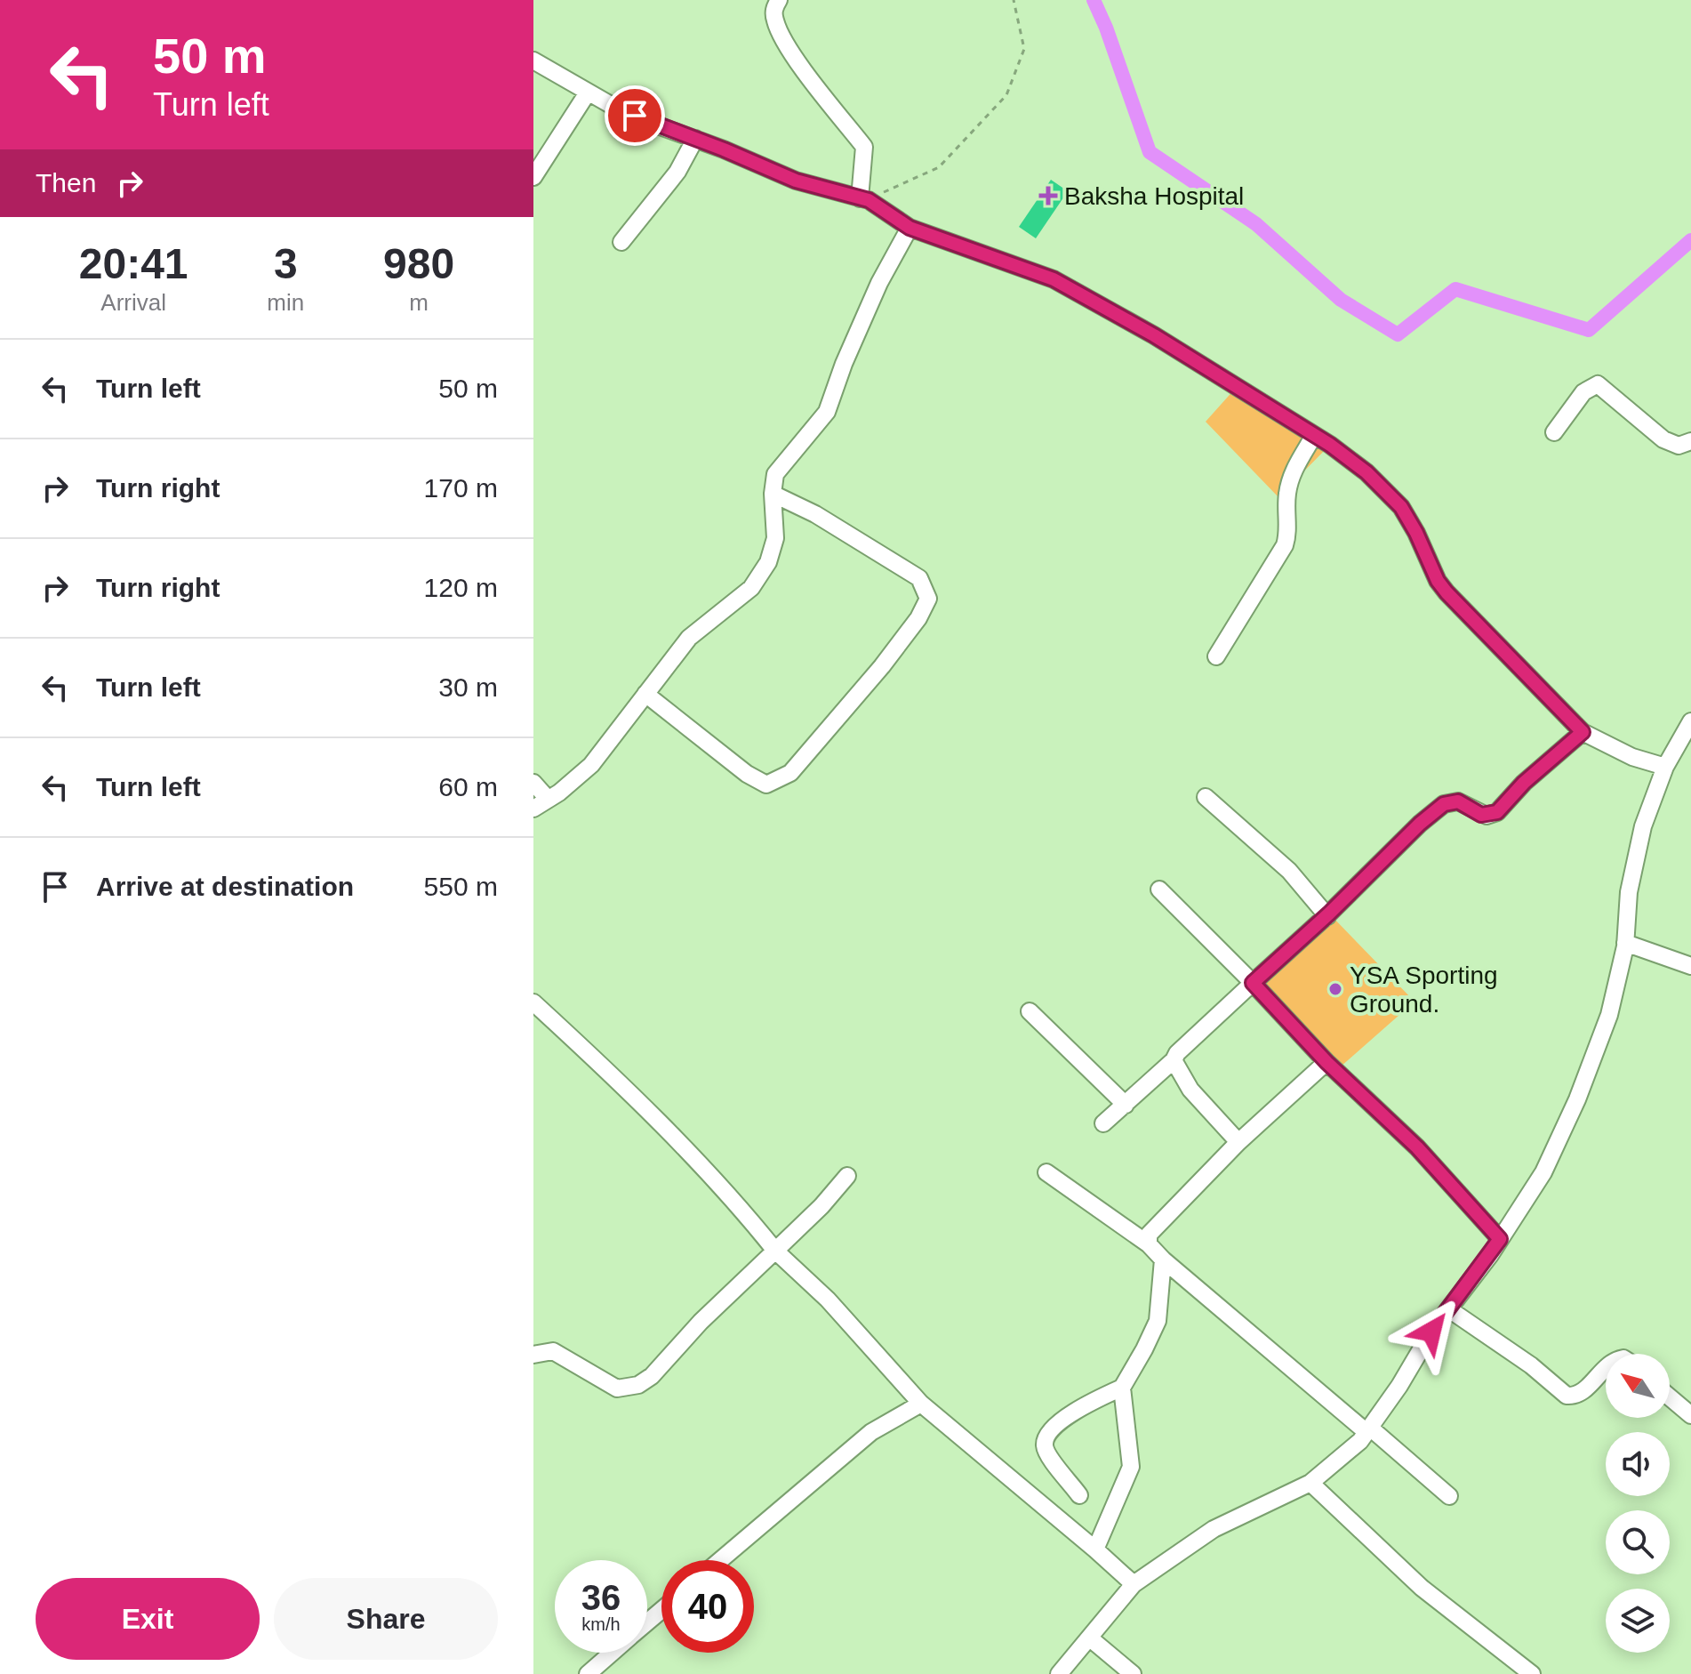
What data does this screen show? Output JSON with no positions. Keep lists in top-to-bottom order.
{
  "places": {
    "health": ["Baksha Hospital"],
    "other": ["YSA Sporting Ground."]
  },
  "north": "top left",
  "page": {
    "turn": ["50 m", "Turn left"],
    "then": "Then",
    "eta": [
      "20:41",
      "Arrival",
      "3",
      "min",
      "980",
      "m"
    ],
    "list": [
      {
        "name": "Turn left",
        "value": "50 m"
      },
      {
        "name": "Turn right",
        "value": "170 m"
      },
      {
        "name": "Turn right",
        "value": "120 m"
      },
      {
        "name": "Turn left",
        "value": "30 m"
      },
      {
        "name": "Turn left",
        "value": "60 m"
      },
      {
        "name": "Arrive at destination",
        "value": "550 m"
      }
    ],
    "speed": "36 km/h",
    "limit": "40",
    "buttons": ["Exit", "Share"]
  }
}
